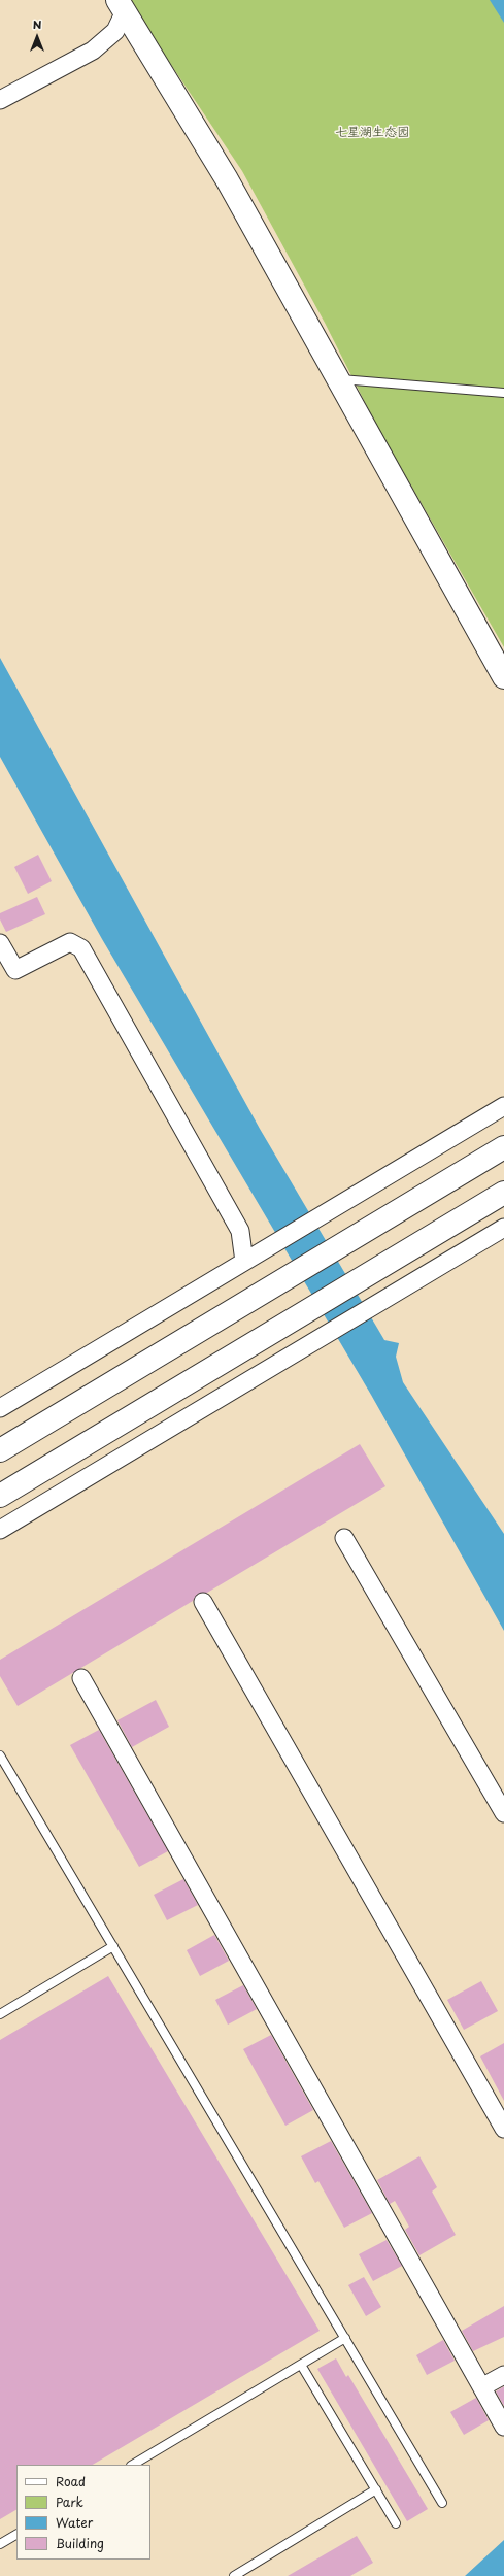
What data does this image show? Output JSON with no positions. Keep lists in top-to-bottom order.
{
  "parks": ["七星湖生态园"],
  "legend": [
    "Road",
    "Park",
    "Water",
    "Building"
  ],
  "north": "top"
}
